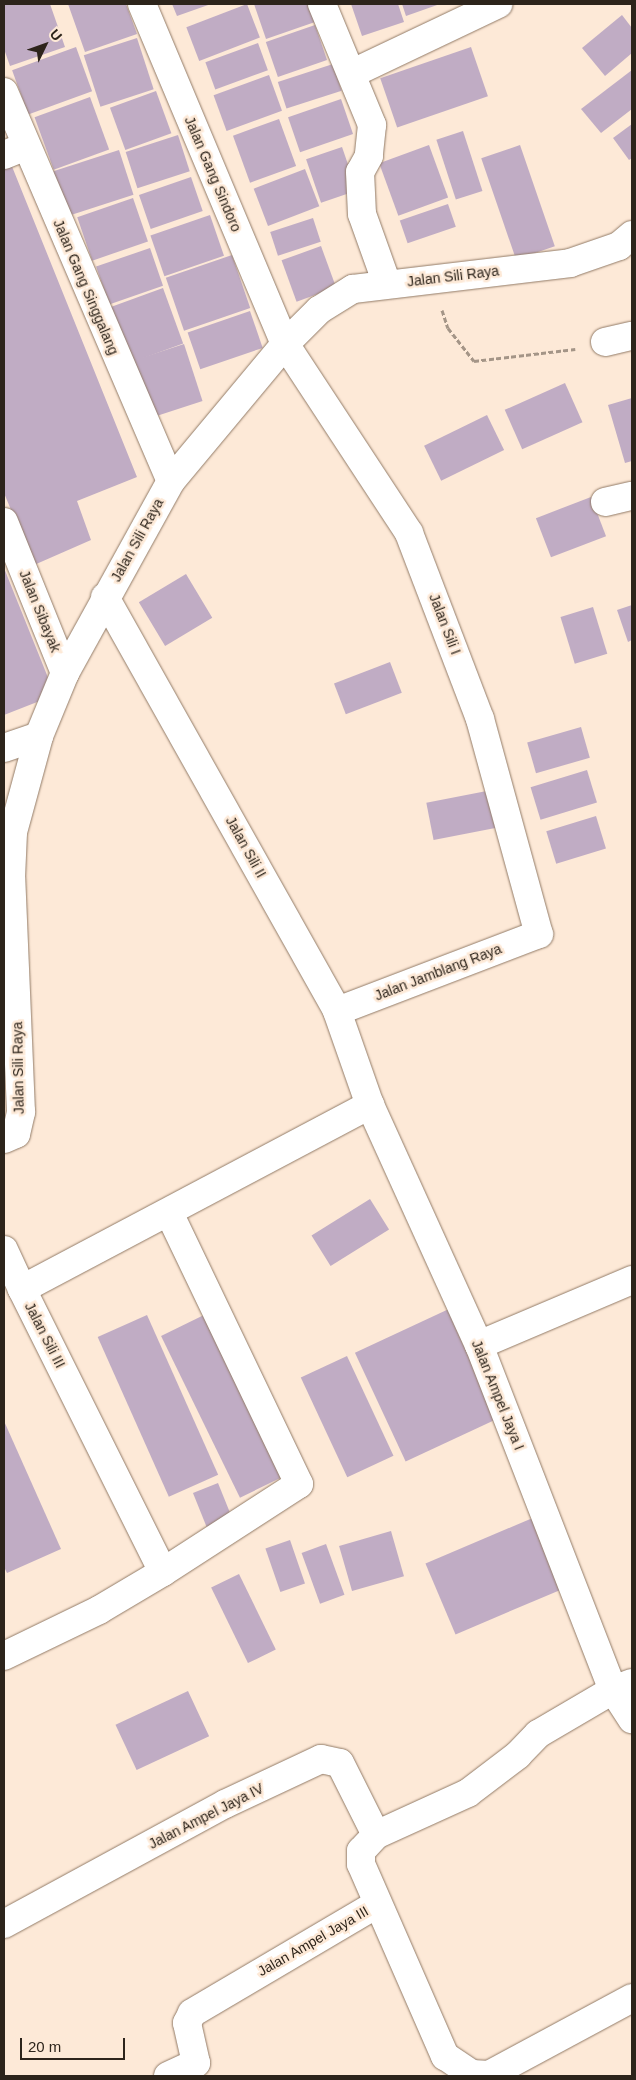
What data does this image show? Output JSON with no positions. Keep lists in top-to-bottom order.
{
  "streets": {
    "street": [
      "Jalan Gang Sindoro",
      "Jalan Sili Raya",
      "Jalan Gang Singgalang",
      "Jalan Sibayak",
      "Jalan Sili I",
      "Jalan Sili II",
      "Jalan Jamblang Raya",
      "Jalan Sili III",
      "Jalan Ampel Jaya I",
      "Jalan Ampel Jaya IV",
      "Jalan Ampel Jaya III"
    ]
  },
  "crossings": [
    ["Jalan Gang Sindoro", "Jalan Sili Raya"],
    ["Jalan Gang Sindoro", "Jalan Sili I"],
    ["Jalan Sili Raya", "Jalan Gang Singgalang"],
    ["Jalan Sili Raya", "Jalan Sibayak"],
    ["Jalan Sili Raya", "Jalan Sili I"],
    ["Jalan Sili Raya", "Jalan Sili II"],
    ["Jalan Sili I", "Jalan Jamblang Raya"],
    ["Jalan Sili II", "Jalan Jamblang Raya"],
    ["Jalan Sili II", "Jalan Sili III"],
    ["Jalan Sili II", "Jalan Ampel Jaya I"],
    ["Jalan Sili III", "Jalan Ampel Jaya I"],
    ["Jalan Ampel Jaya I", "Jalan Ampel Jaya III"],
    ["Jalan Ampel Jaya IV", "Jalan Ampel Jaya III"]
  ],
  "scale_bar": "20 m",
  "north": "top right"
}
